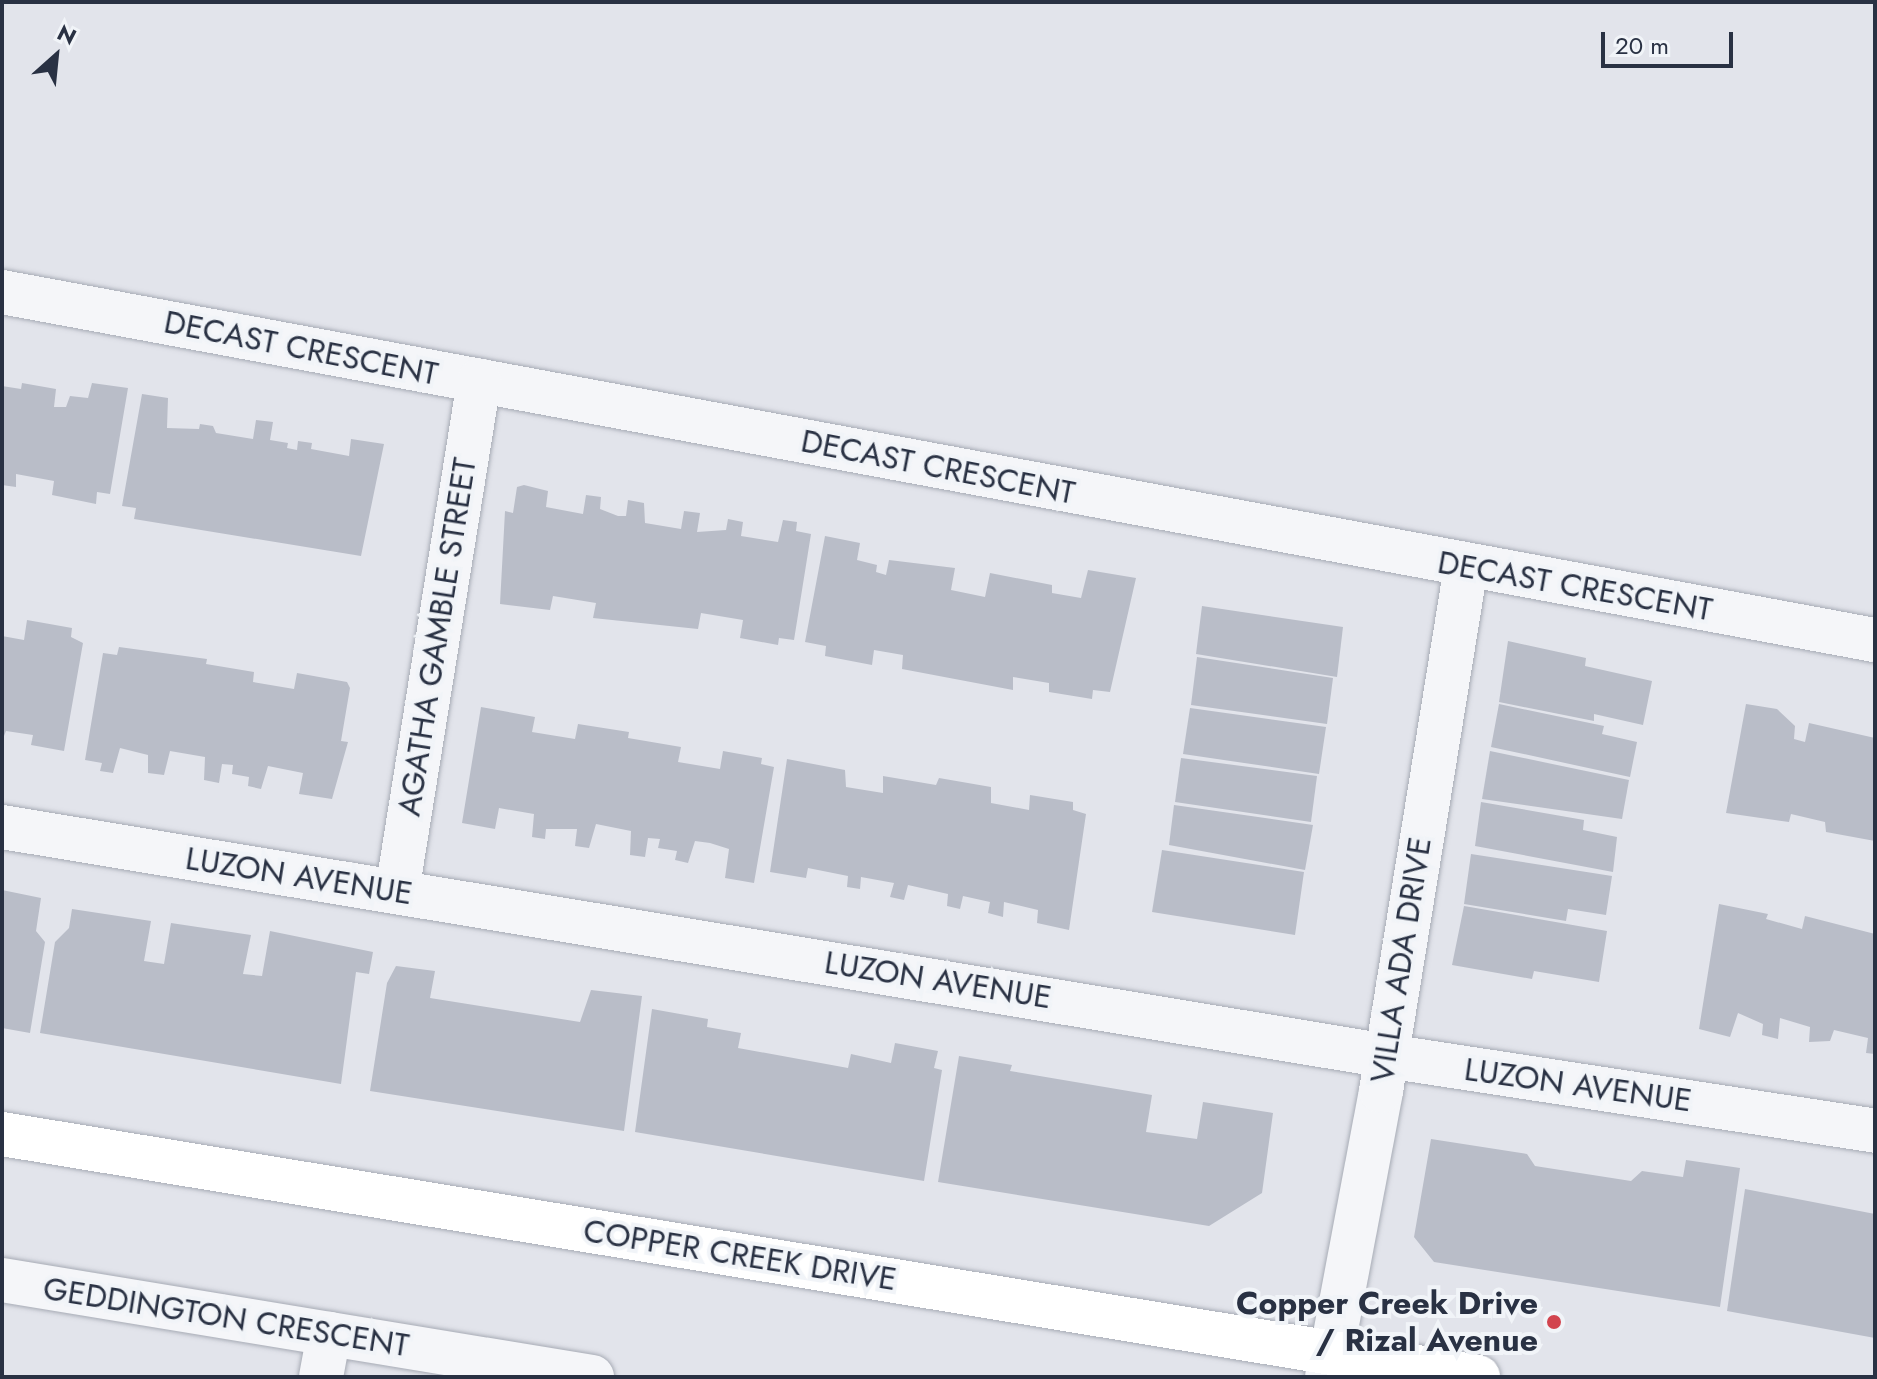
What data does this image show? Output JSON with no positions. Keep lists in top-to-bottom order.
{
  "streets": {
    "street": [
      "DECAST CRESCENT",
      "AGATHA GAMBLE STREET",
      "LUZON AVENUE",
      "VILLA ADA DRIVE",
      "COPPER CREEK DRIVE",
      "GEDDINGTON CRESCENT"
    ]
  },
  "crossings": [
    ["DECAST CRESCENT", "AGATHA GAMBLE STREET"],
    ["DECAST CRESCENT", "VILLA ADA DRIVE"],
    ["AGATHA GAMBLE STREET", "LUZON AVENUE"],
    ["LUZON AVENUE", "VILLA ADA DRIVE"],
    ["VILLA ADA DRIVE", "COPPER CREEK DRIVE"]
  ],
  "places": ["Copper Creek Drive / Rizal Avenue"],
  "scale_bar": "20 m",
  "north": "top right"
}
